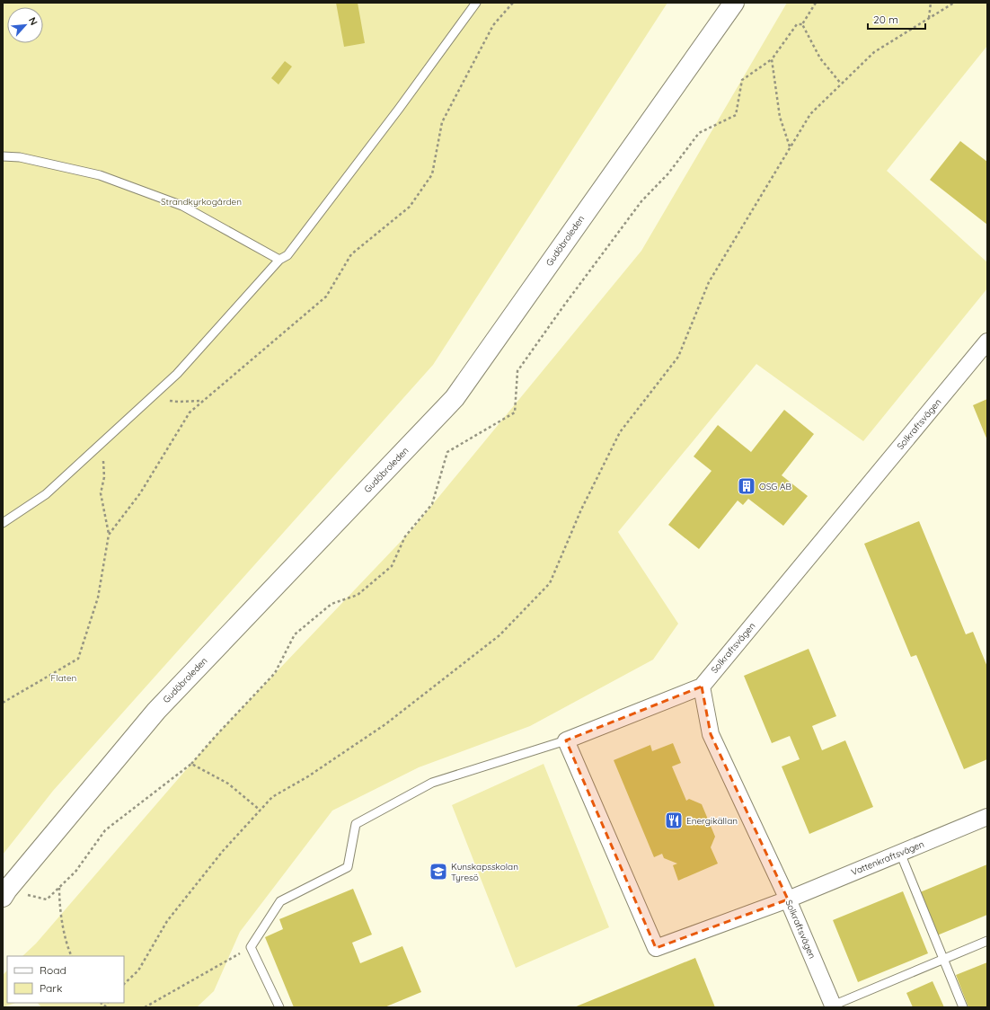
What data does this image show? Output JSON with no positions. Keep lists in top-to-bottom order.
{
  "streets": {
    "main road": ["Gudöbroleden"],
    "street": ["Solkraftsvägen", "Vattenkraftsvägen"]
  },
  "crossings": [
    ["Solkraftsvägen", "Vattenkraftsvägen"]
  ],
  "parks": ["Strandkyrkogården", "Flaten"],
  "places": {
    "building": ["OSG AB"],
    "restaurant": ["Energikällan"],
    "school or university": ["Kunskapsskolan Tyresö"]
  },
  "legend": ["Road", "Park"],
  "scale_bar": "20 m",
  "north": "top right"
}
